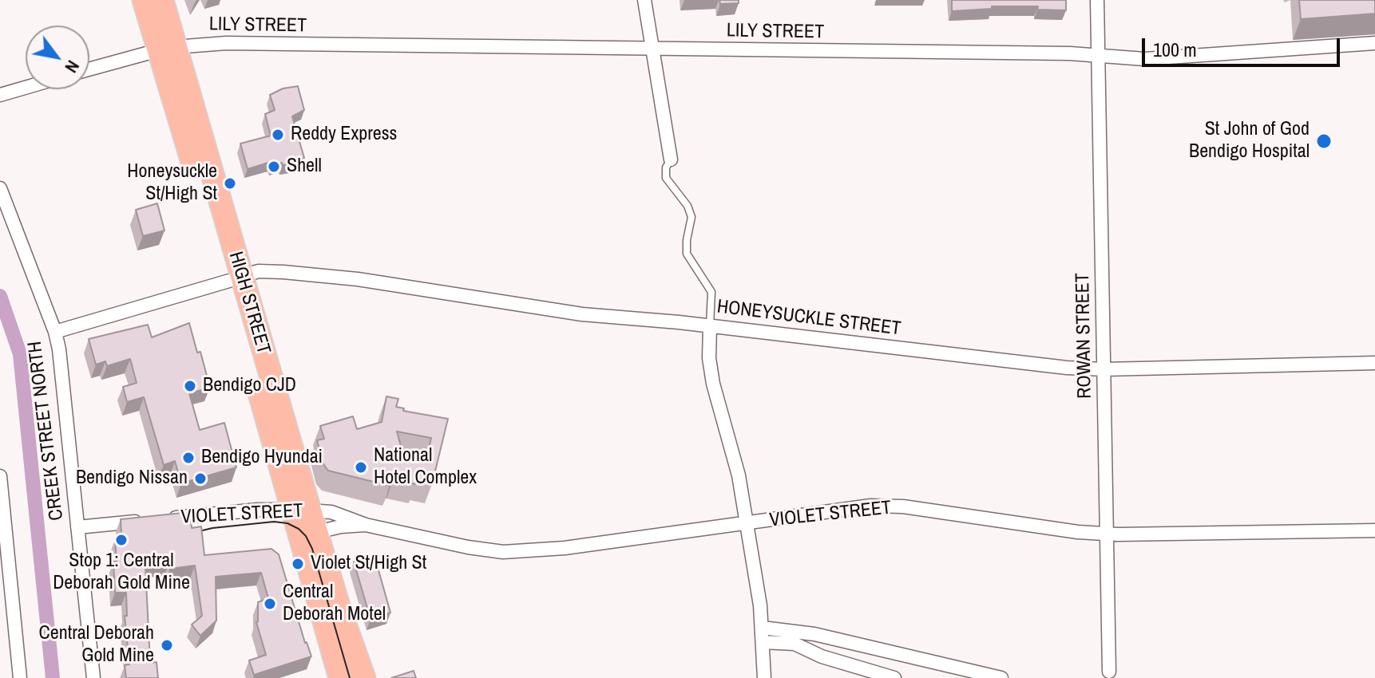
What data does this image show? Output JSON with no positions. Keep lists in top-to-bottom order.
{
  "streets": {
    "highway": ["HIGH STREET"],
    "street": [
      "LILY STREET",
      "HONEYSUCKLE STREET",
      "ROWAN STREET",
      "CREEK STREET NORTH",
      "VIOLET STREET"
    ]
  },
  "crossings": [
    ["LILY STREET", "HIGH STREET"],
    ["LILY STREET", "ROWAN STREET"],
    ["HIGH STREET", "HONEYSUCKLE STREET"],
    ["HIGH STREET", "VIOLET STREET"],
    ["HONEYSUCKLE STREET", "ROWAN STREET"],
    ["HONEYSUCKLE STREET", "CREEK STREET NORTH"],
    ["ROWAN STREET", "VIOLET STREET"],
    ["CREEK STREET NORTH", "VIOLET STREET"]
  ],
  "places": [
    "Reddy Express",
    "St John of God Bendigo Hospital",
    "Shell",
    "Honeysuckle St/High St",
    "Bendigo CJD",
    "Bendigo Hyundai",
    "National Hotel Complex",
    "Bendigo Nissan",
    "Stop 1: Central Deborah Gold Mine",
    "Violet St/High St",
    "Central Deborah Motel",
    "Central Deborah Gold Mine"
  ],
  "scale_bar": "100 m",
  "north": "bottom right"
}
